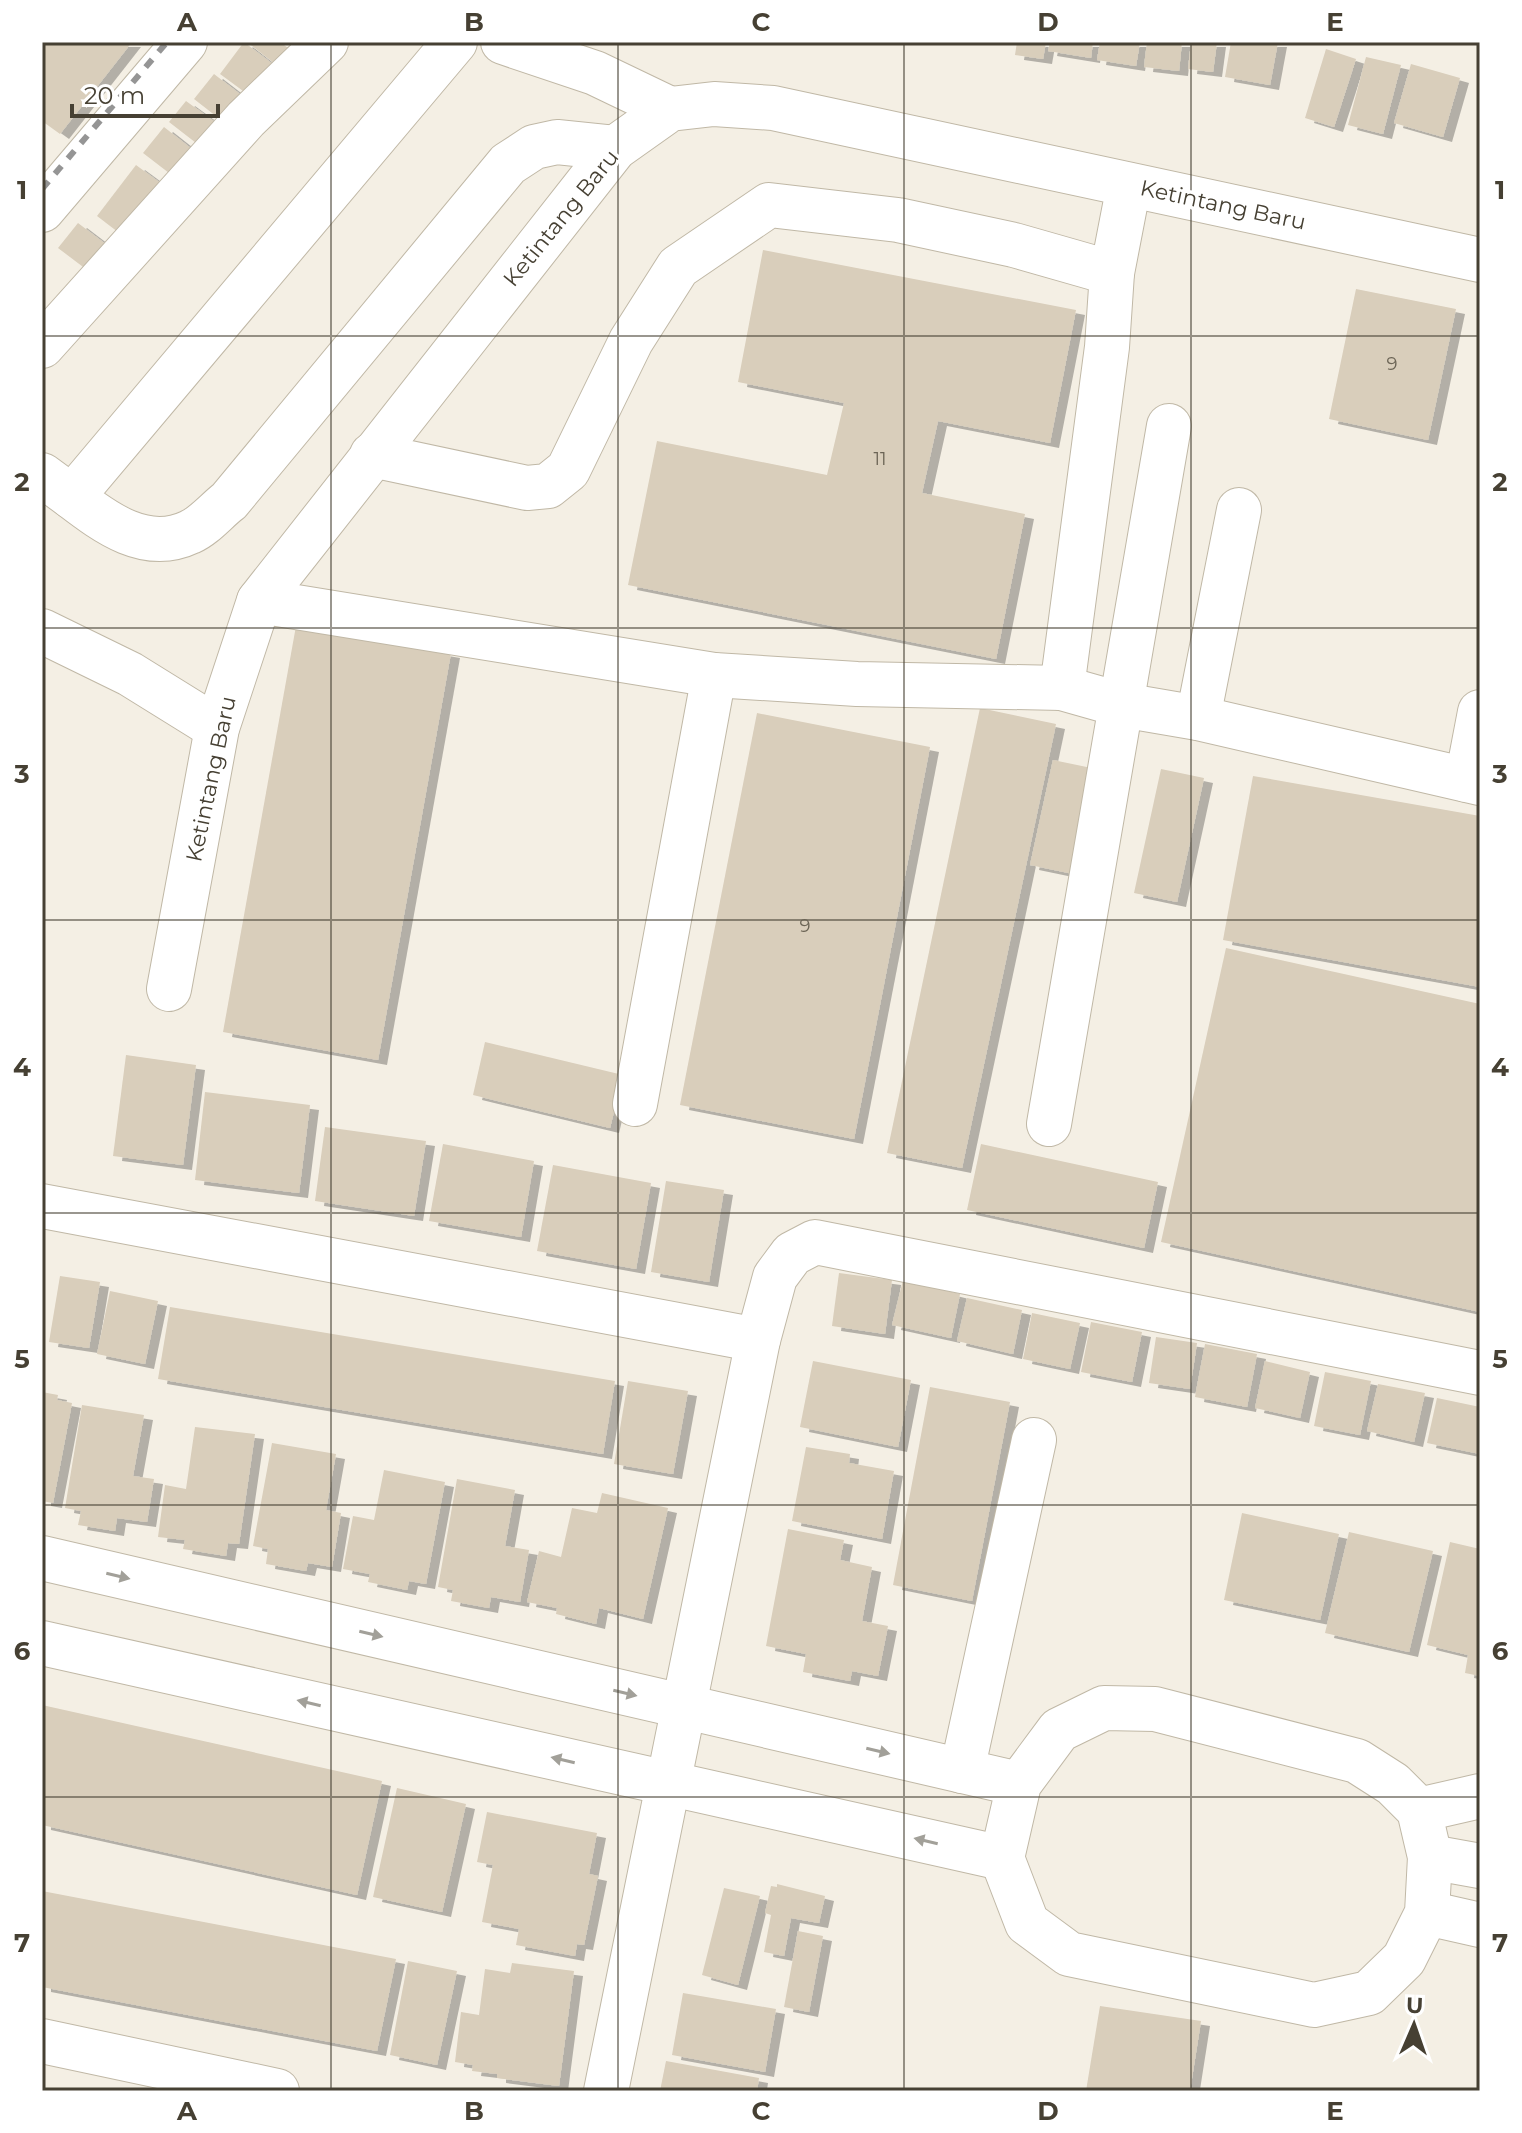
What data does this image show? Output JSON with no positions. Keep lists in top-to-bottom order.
{
  "streets": {
    "street": ["Ketintang Baru"]
  },
  "house_numbers": ["9", "11", "9"],
  "scale_bar": "20 m",
  "north": "top",
  "grid": {
    "columns": [
      "A",
      "B",
      "C",
      "D",
      "E"
    ],
    "rows": [
      "1",
      "2",
      "3",
      "4",
      "5",
      "6",
      "7"
    ]
  }
}
